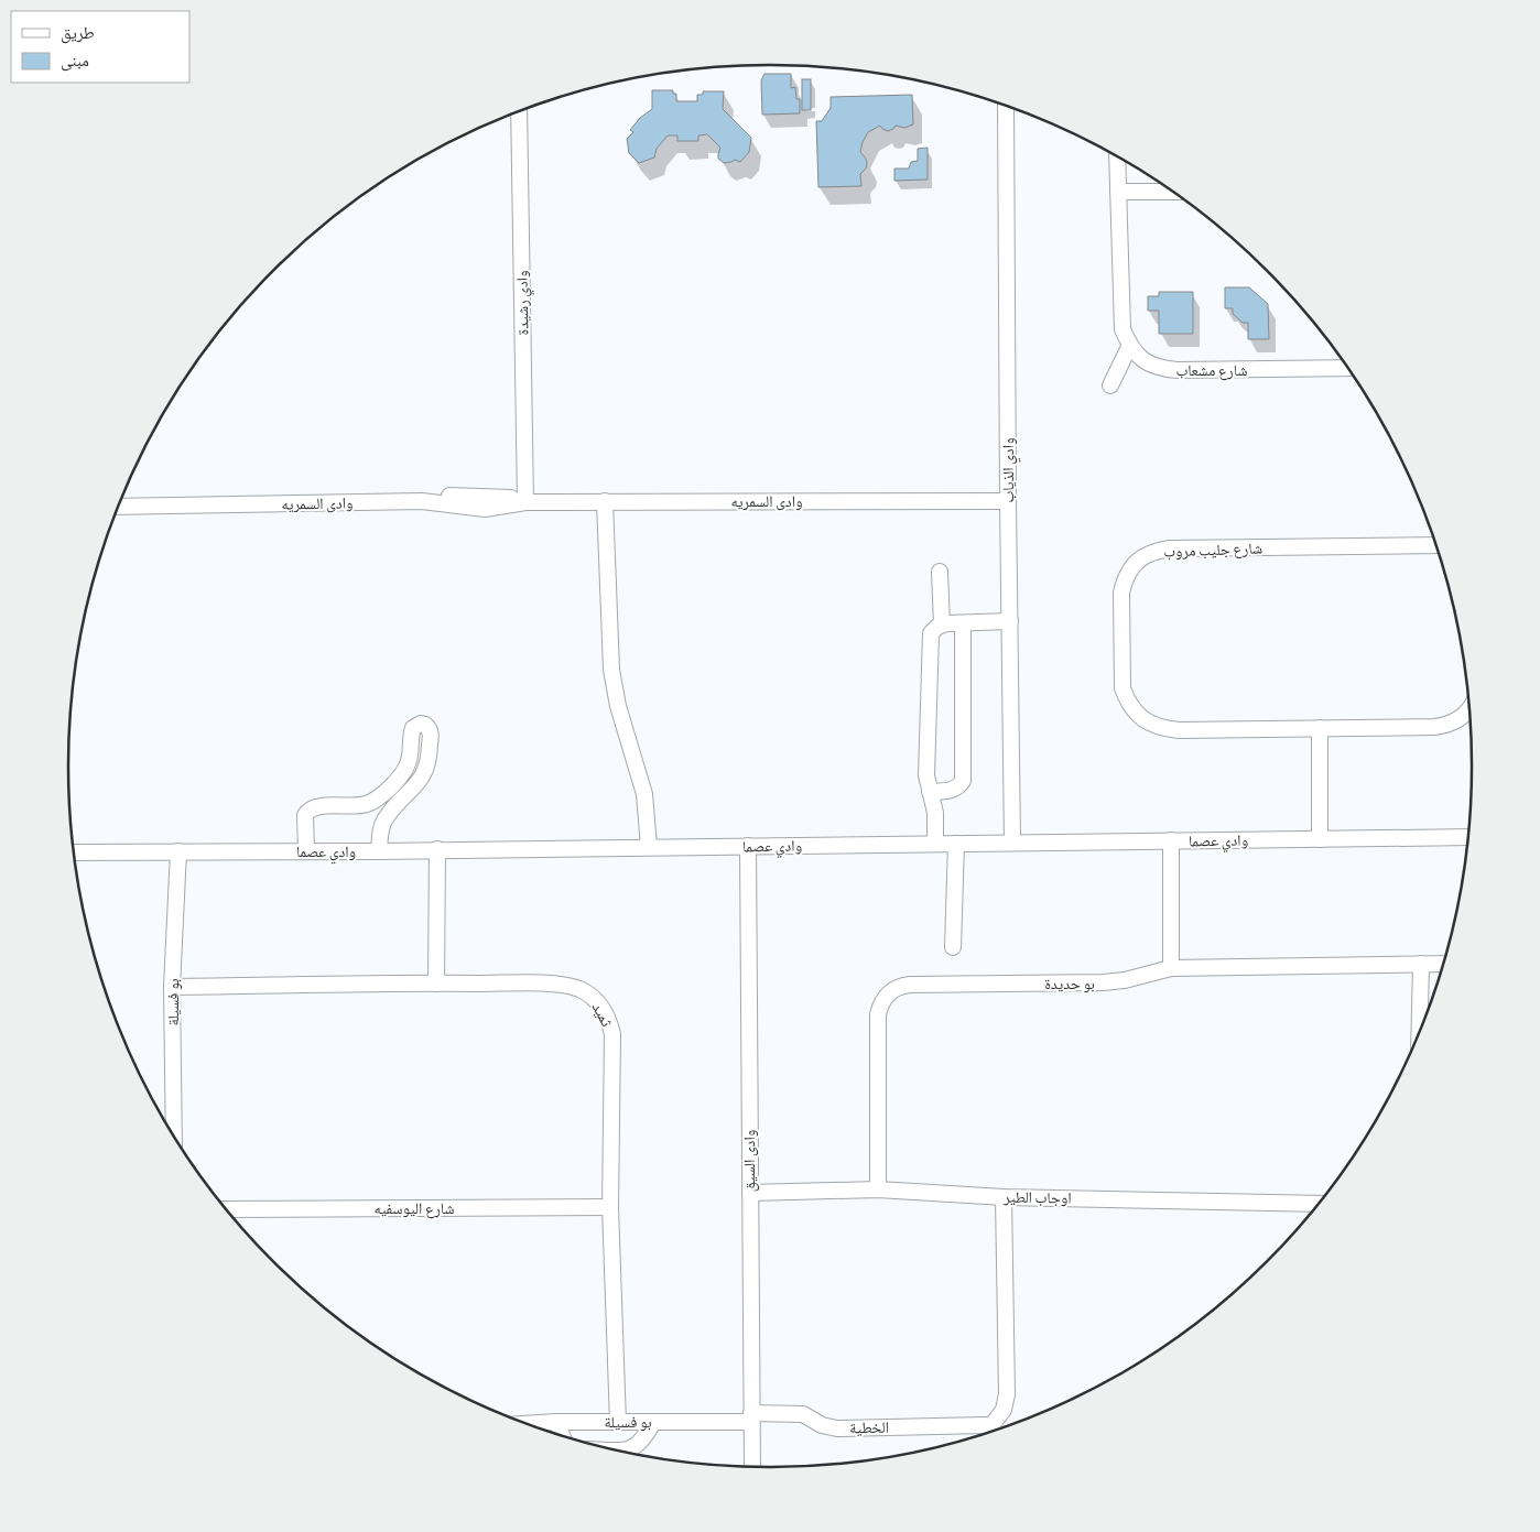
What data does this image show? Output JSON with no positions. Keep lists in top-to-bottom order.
{
  "streets": {
    "street": [
      "وادي رشيدة",
      "شارع مشعاب",
      "وادي الذياب",
      "وادى السمريه",
      "شارع جليب مروب",
      "وادي عصما",
      "بو حديدة",
      "بو فسيلة",
      "ثميد",
      "وادى السيق",
      "اوجاب الطير",
      "شارع اليوسفيه",
      "الخطية"
    ]
  },
  "crossings": [
    ["وادي رشيدة", "وادى السمريه"],
    ["وادي الذياب", "وادى السمريه"],
    ["وادي الذياب", "وادي عصما"],
    ["وادي عصما", "بو فسيلة"],
    ["وادي عصما", "وادى السيق"],
    ["بو حديدة", "اوجاب الطير"],
    ["بو فسيلة", "ثميد"],
    ["بو فسيلة", "وادى السيق"],
    ["بو فسيلة", "الخطية"],
    ["ثميد", "شارع اليوسفيه"],
    ["وادى السيق", "اوجاب الطير"],
    ["وادى السيق", "الخطية"],
    ["اوجاب الطير", "الخطية"]
  ],
  "legend": ["طريق", "مبنى"]
}
